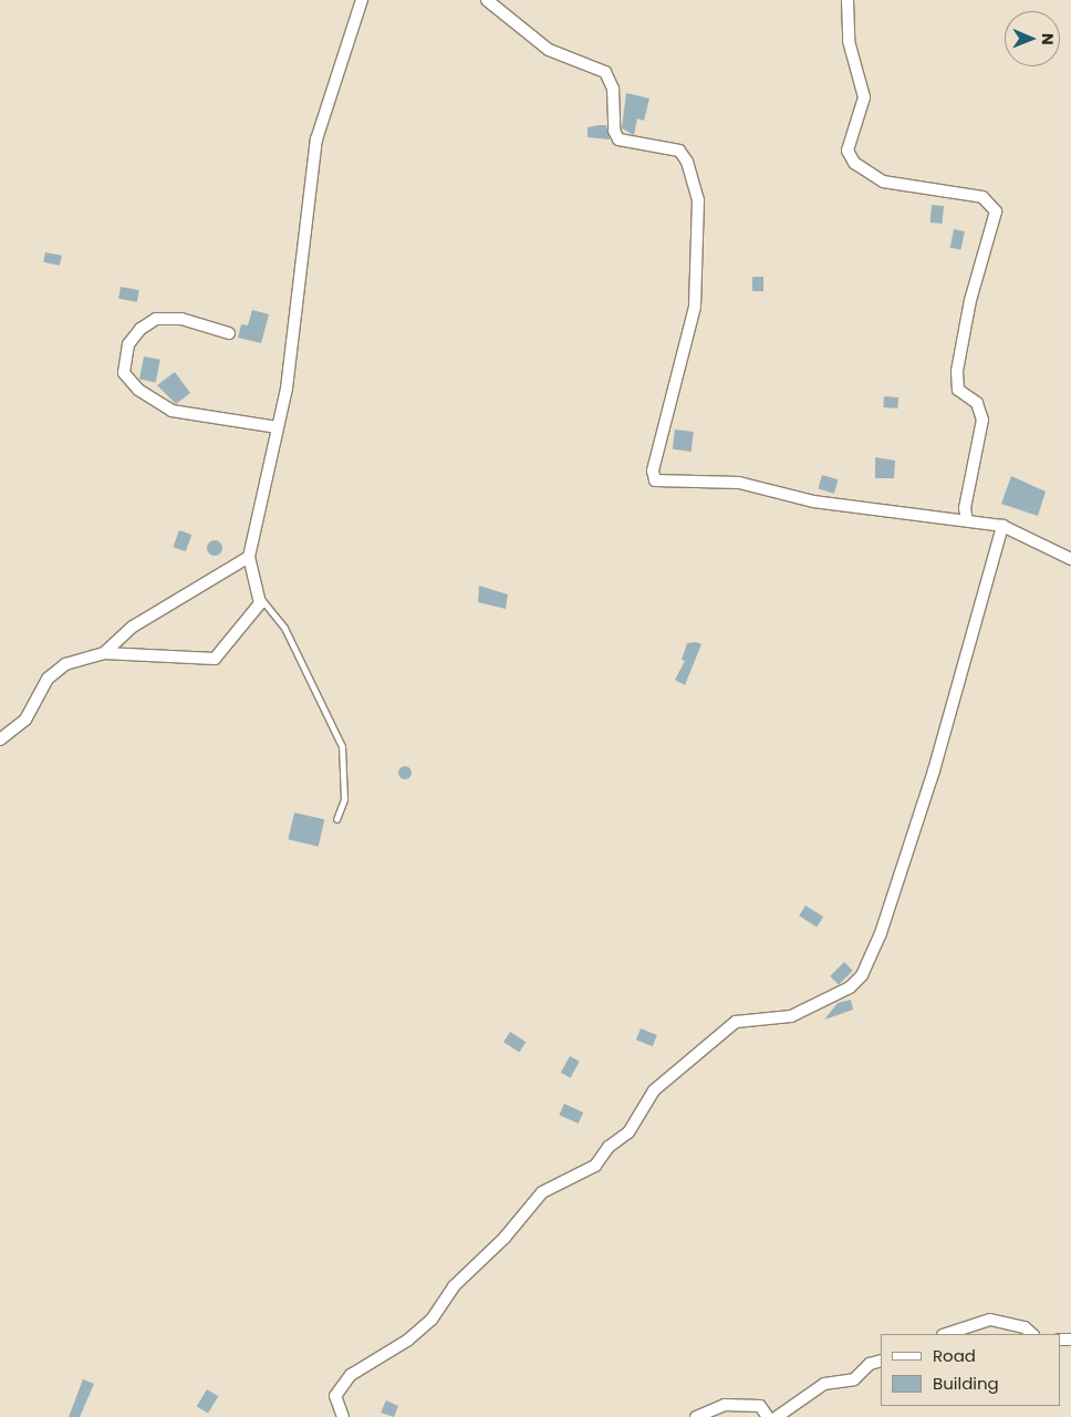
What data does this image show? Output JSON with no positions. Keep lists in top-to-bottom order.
{
  "legend": ["Road", "Building"],
  "north": "right"
}
